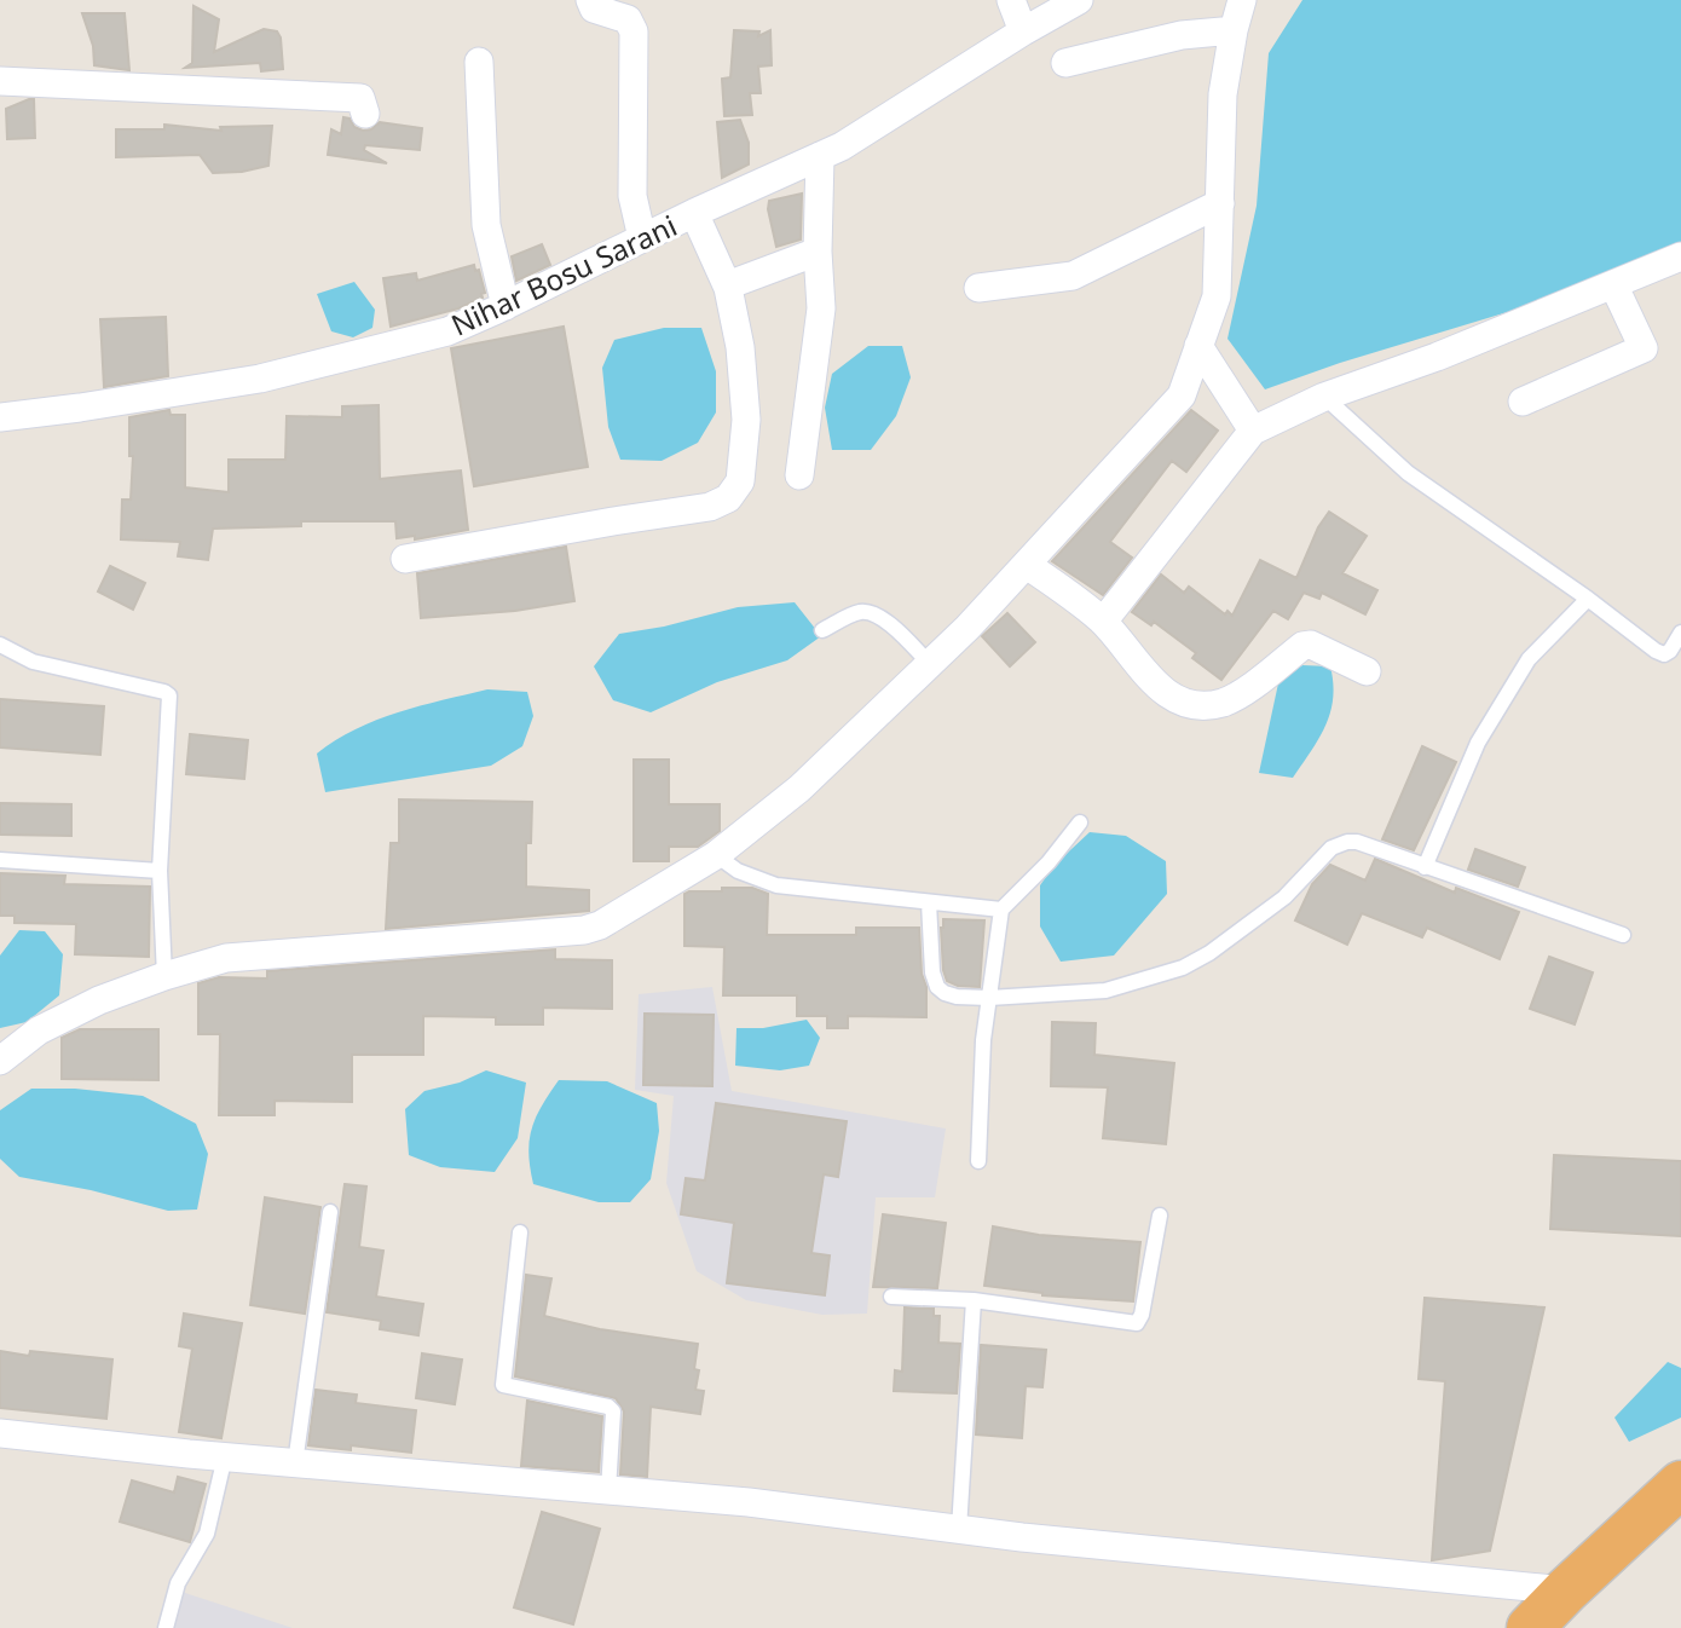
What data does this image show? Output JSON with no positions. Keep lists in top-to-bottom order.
{
  "streets": {
    "street": ["Nihar Bosu Sarani"]
  }
}
